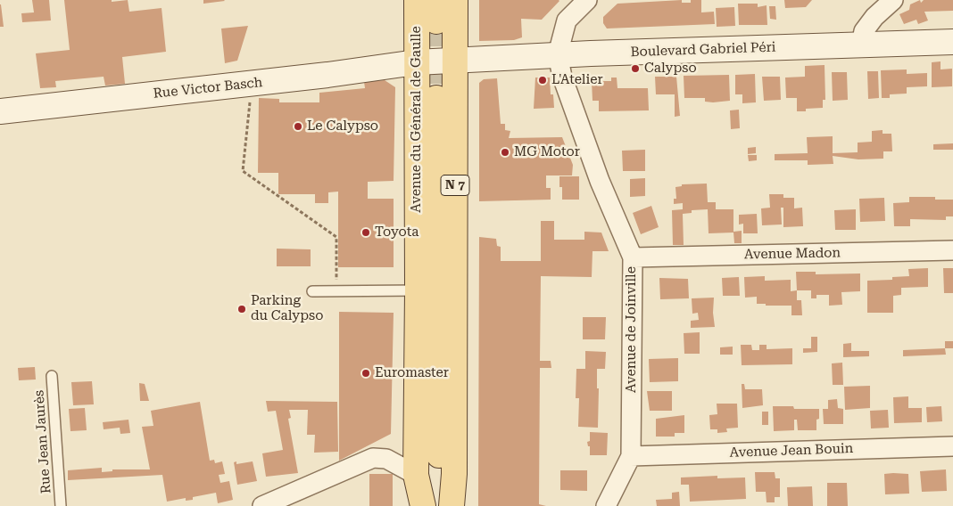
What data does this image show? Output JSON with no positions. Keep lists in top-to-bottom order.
{
  "streets": {
    "main road": [
      "Boulevard Gabriel Péri",
      "Rue Victor Basch",
      "Avenue du Général de Gaulle",
      "N 7"
    ],
    "street": ["Avenue Madon", "Avenue de Joinville", "Avenue Jean Bouin"],
    "lane": ["Rue Jean Jaurès"]
  },
  "crossings": [
    ["Boulevard Gabriel Péri", "Rue Victor Basch"],
    ["Boulevard Gabriel Péri", "N 7"],
    ["Boulevard Gabriel Péri", "Avenue de Joinville"],
    ["Rue Victor Basch", "Avenue du Général de Gaulle"],
    ["Rue Victor Basch", "N 7"],
    ["Avenue Madon", "Avenue de Joinville"],
    ["Avenue de Joinville", "Avenue Jean Bouin"]
  ],
  "places": [
    "Calypso",
    "L'Atelier",
    "Le Calypso",
    "MG Motor",
    "Toyota",
    "Parking du Calypso",
    "Euromaster"
  ]
}
